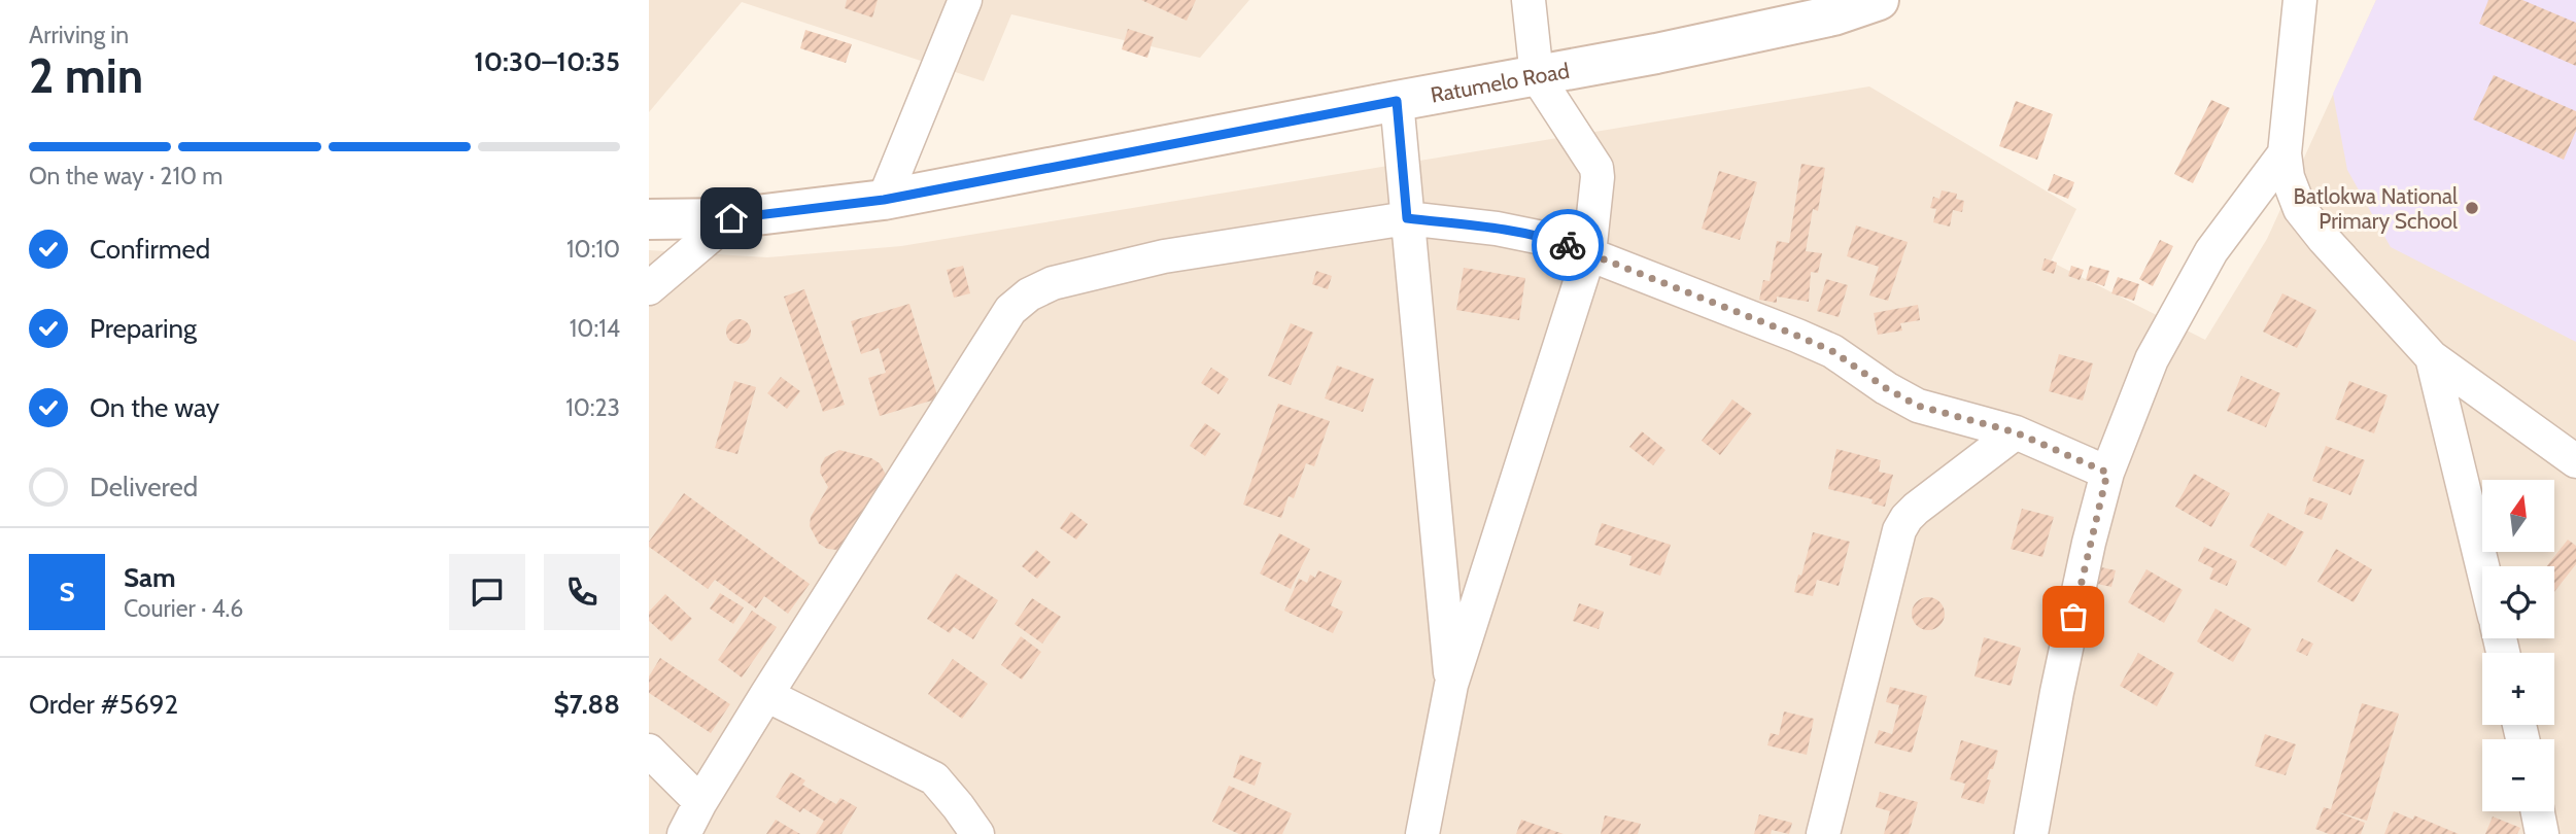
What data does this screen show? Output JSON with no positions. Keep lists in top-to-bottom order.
{
  "streets": {
    "street": ["Ratumelo Road"]
  },
  "places": ["Batlokwa National Primary School"],
  "north": "top",
  "page": {
    "heading": ["2 min", "Arriving in", "10:30–10:35"],
    "panel": [
      "Sam",
      "Courier · 4.6",
      "Order #5692",
      "$7.88"
    ],
    "bar": "On the way · 210 m",
    "list": [
      ["Confirmed", "10:10"],
      ["Preparing", "10:14"],
      ["On the way", "10:23"],
      "Delivered"
    ],
    "map_buttons": ["+", "−"],
    "round": "S"
  }
}
